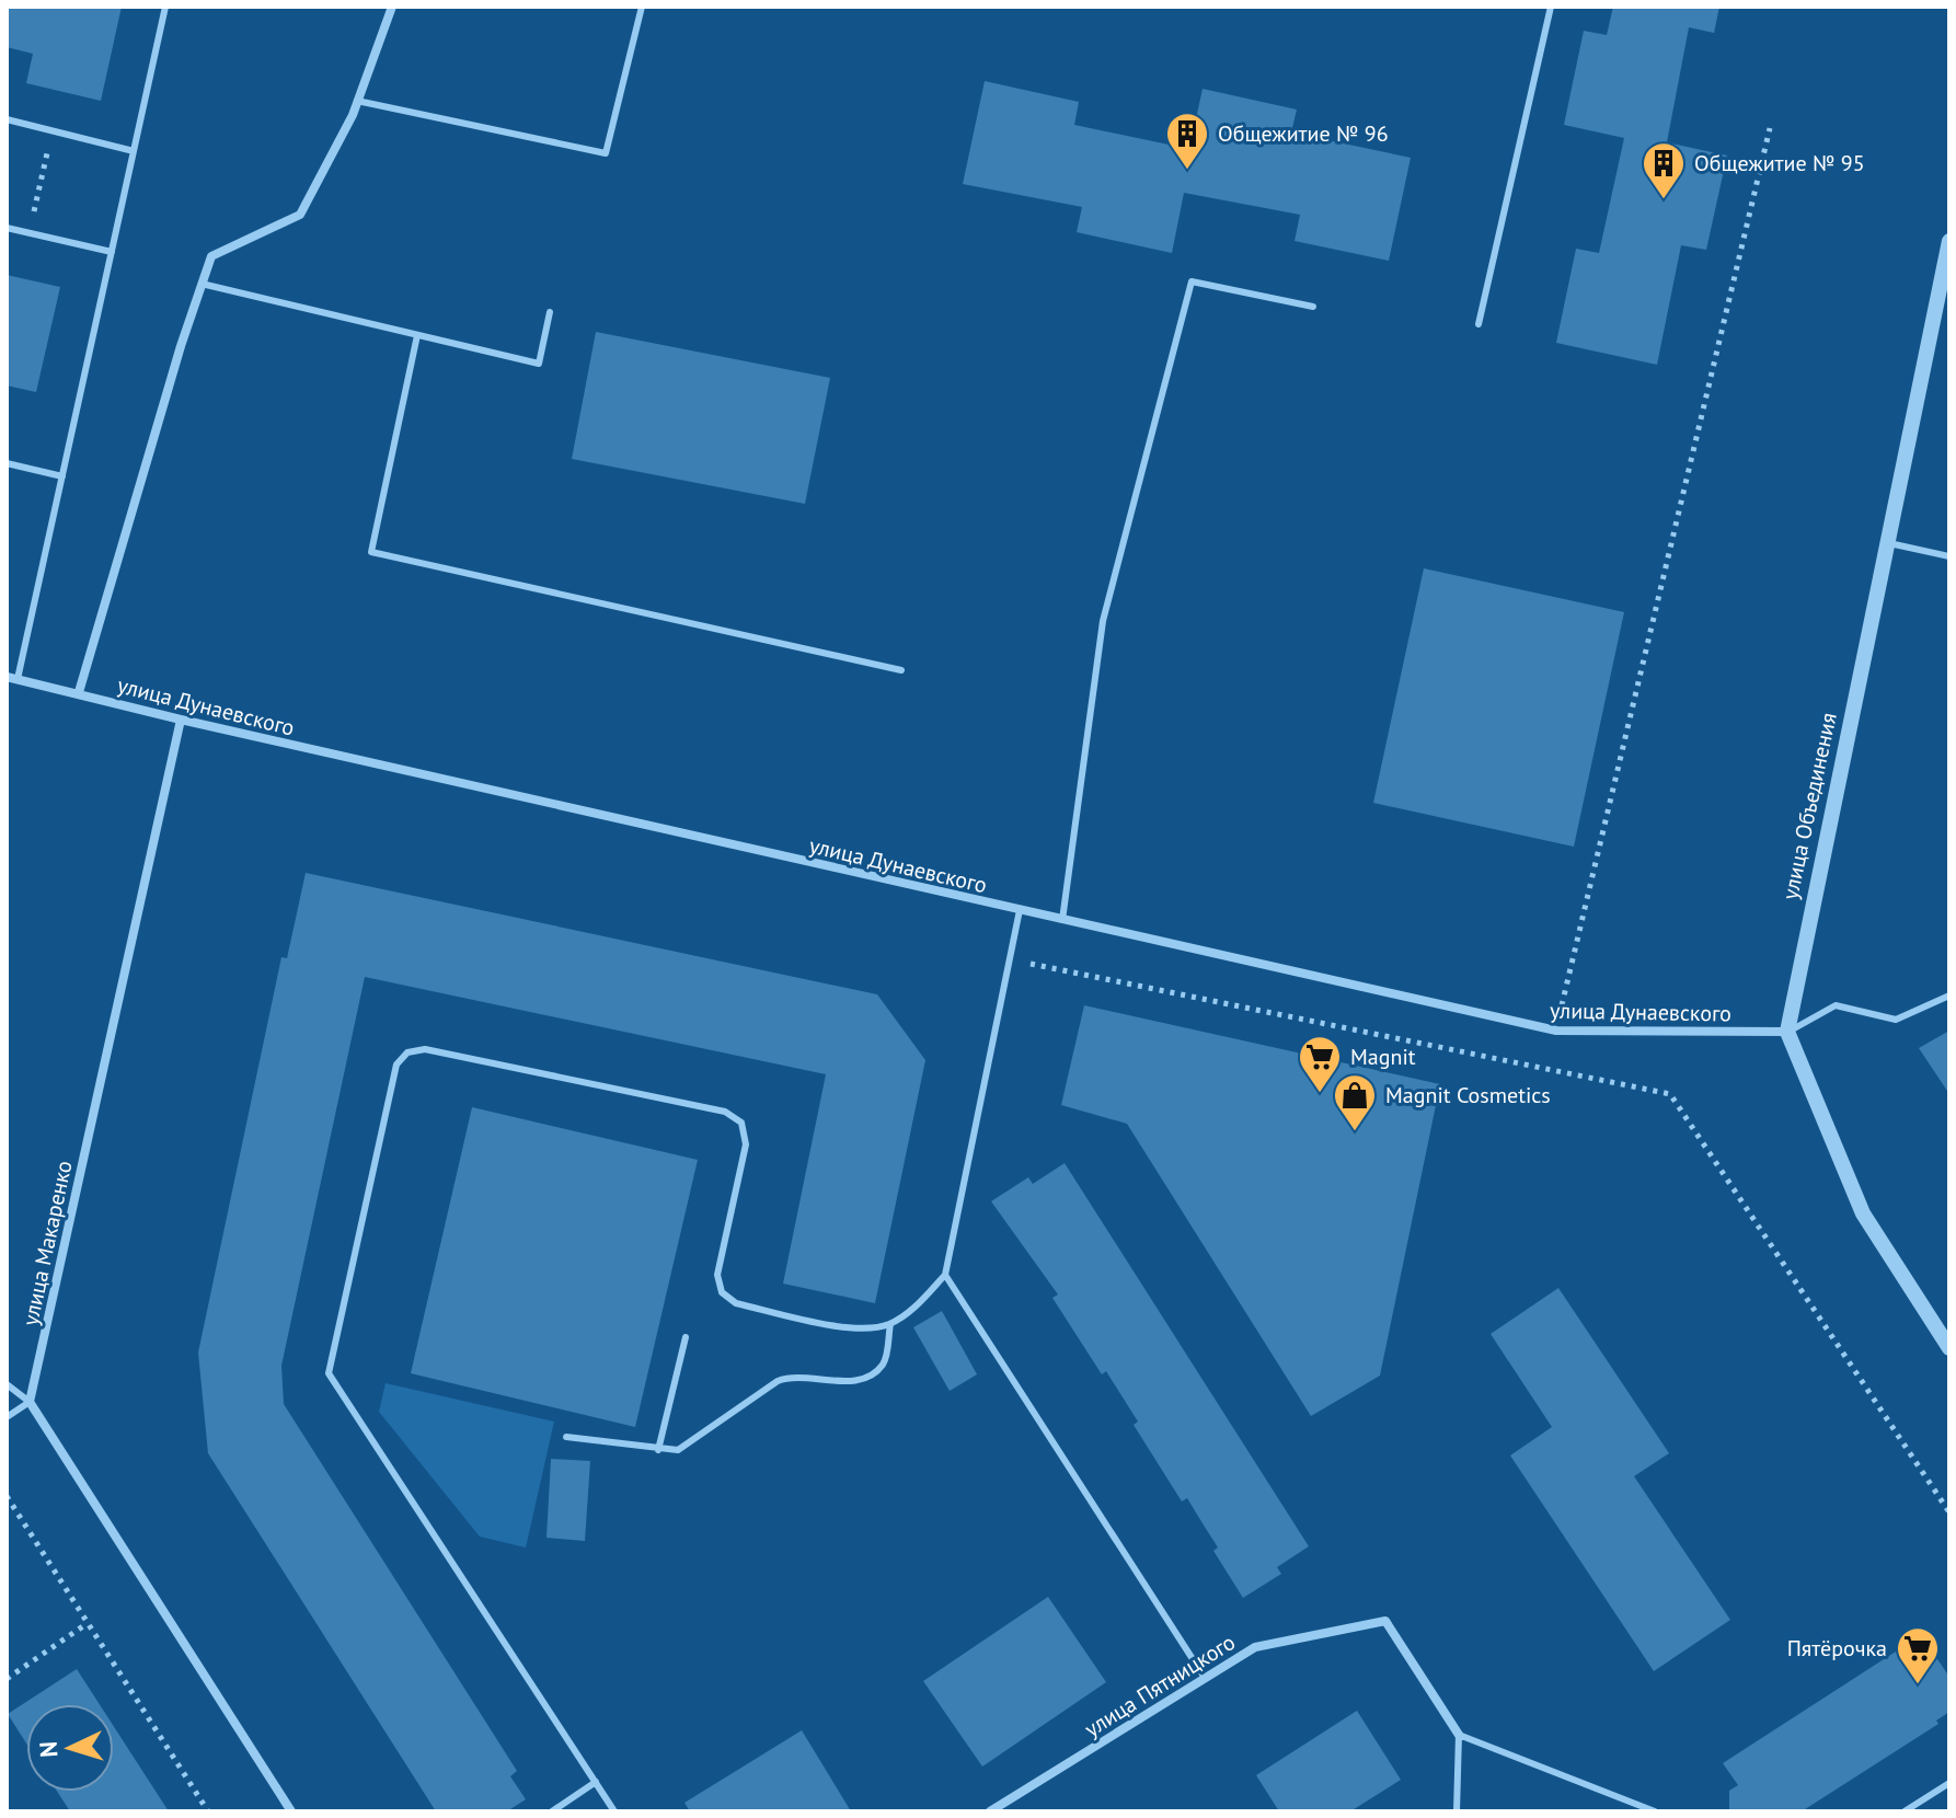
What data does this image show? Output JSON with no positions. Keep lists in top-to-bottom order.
{
  "streets": {
    "street": [
      "улица Дунаевского",
      "улица Объединения",
      "улица Макаренко",
      "улица Пятницкого"
    ]
  },
  "crossings": [
    ["улица Дунаевского", "улица Объединения"],
    ["улица Дунаевского", "улица Макаренко"]
  ],
  "places": {
    "building": ["Общежитие № 96", "Общежитие № 95"],
    "supermarket": ["Magnit", "Пятёрочка"],
    "shop": ["Magnit Cosmetics"]
  },
  "north": "left"
}
